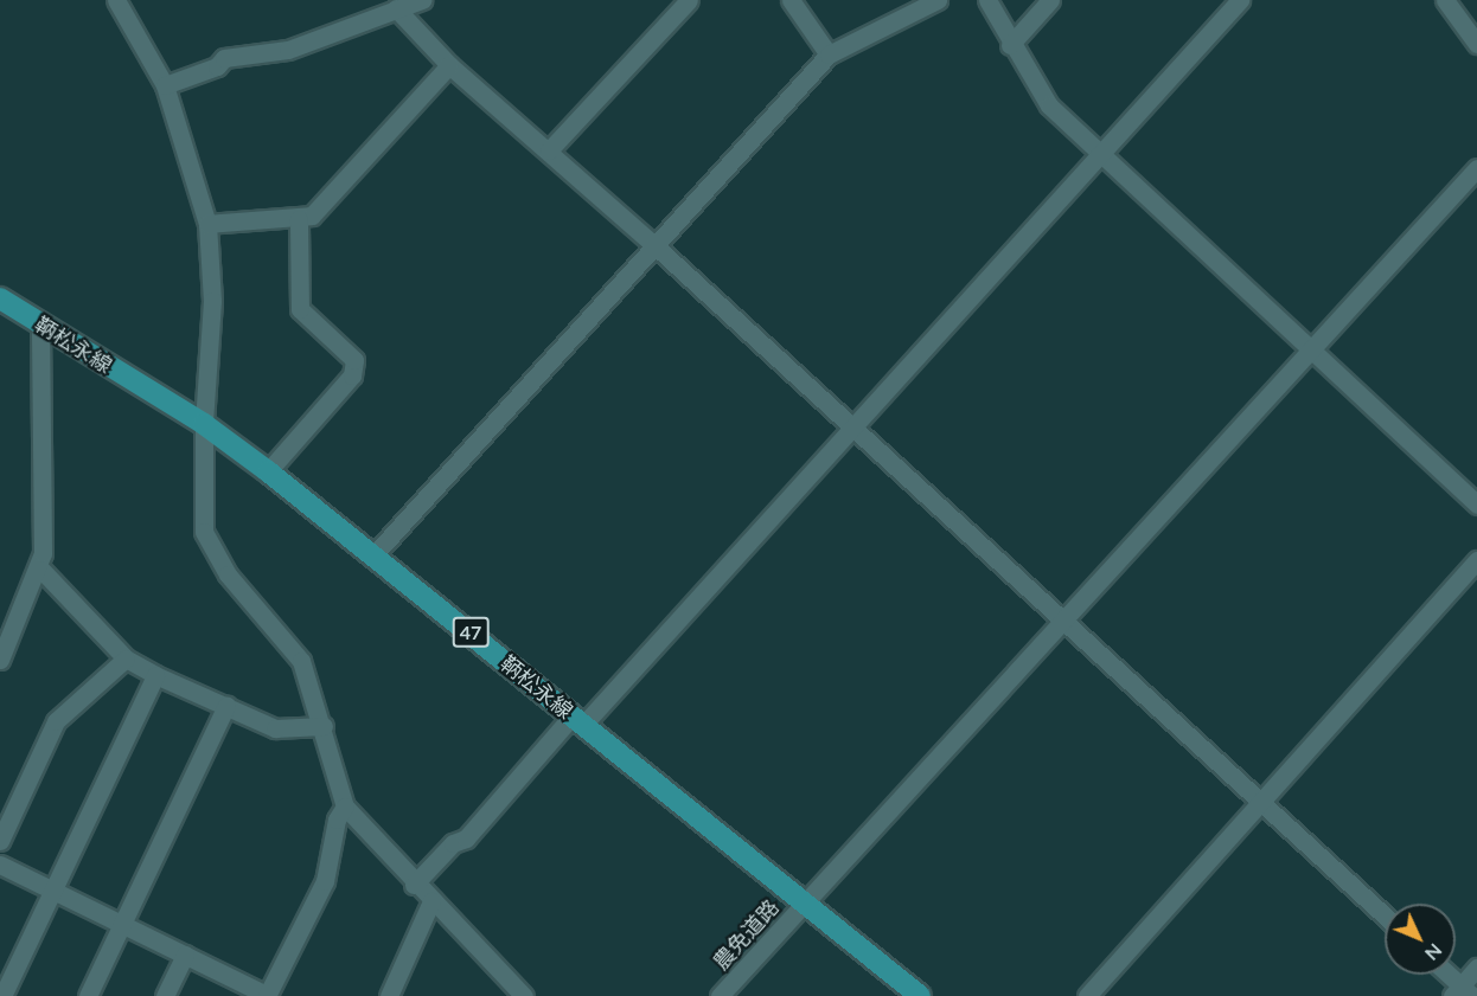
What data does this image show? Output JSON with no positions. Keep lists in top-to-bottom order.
{
  "streets": {
    "main road": ["鞆松永線", "47"],
    "street": ["農免道路"]
  },
  "crossings": [
    ["鞆松永線", "農免道路"]
  ],
  "north": "bottom right"
}
